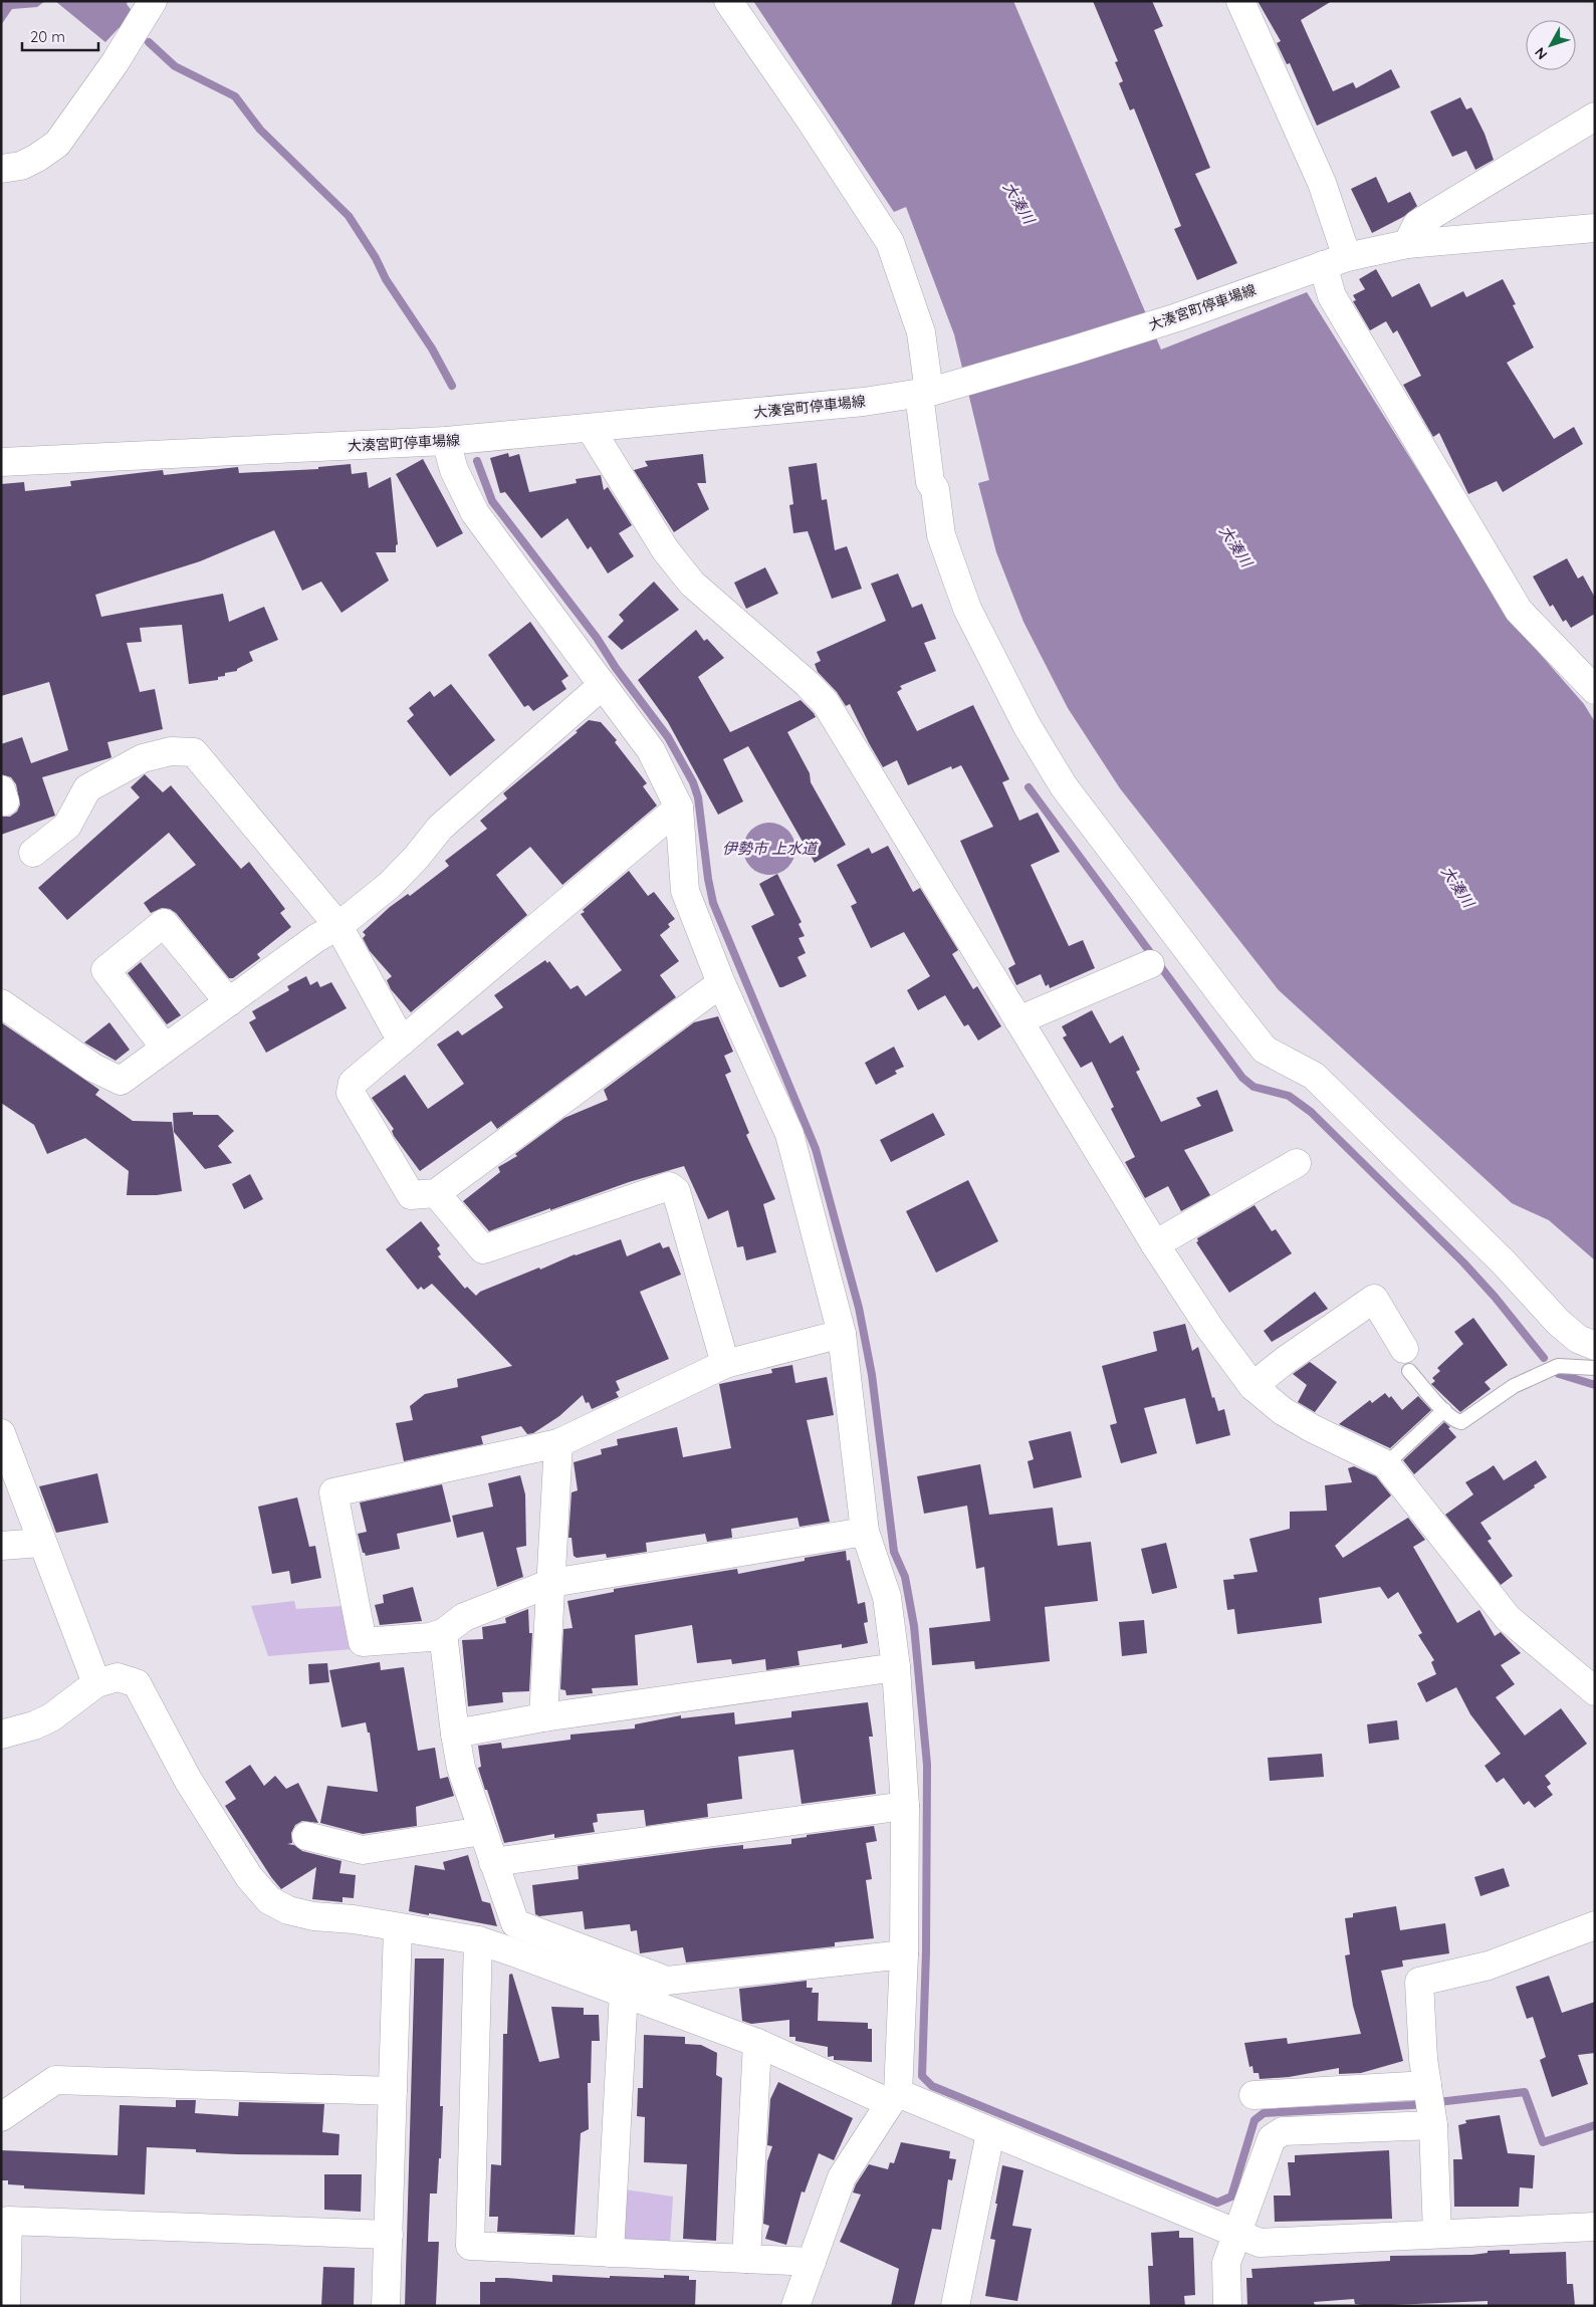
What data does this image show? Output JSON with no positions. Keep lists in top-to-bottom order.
{
  "streets": {
    "street": ["大湊宮町停車場線"]
  },
  "water": ["大湊川", "伊勢市 上水道"],
  "scale_bar": "20 m",
  "north": "bottom left"
}
